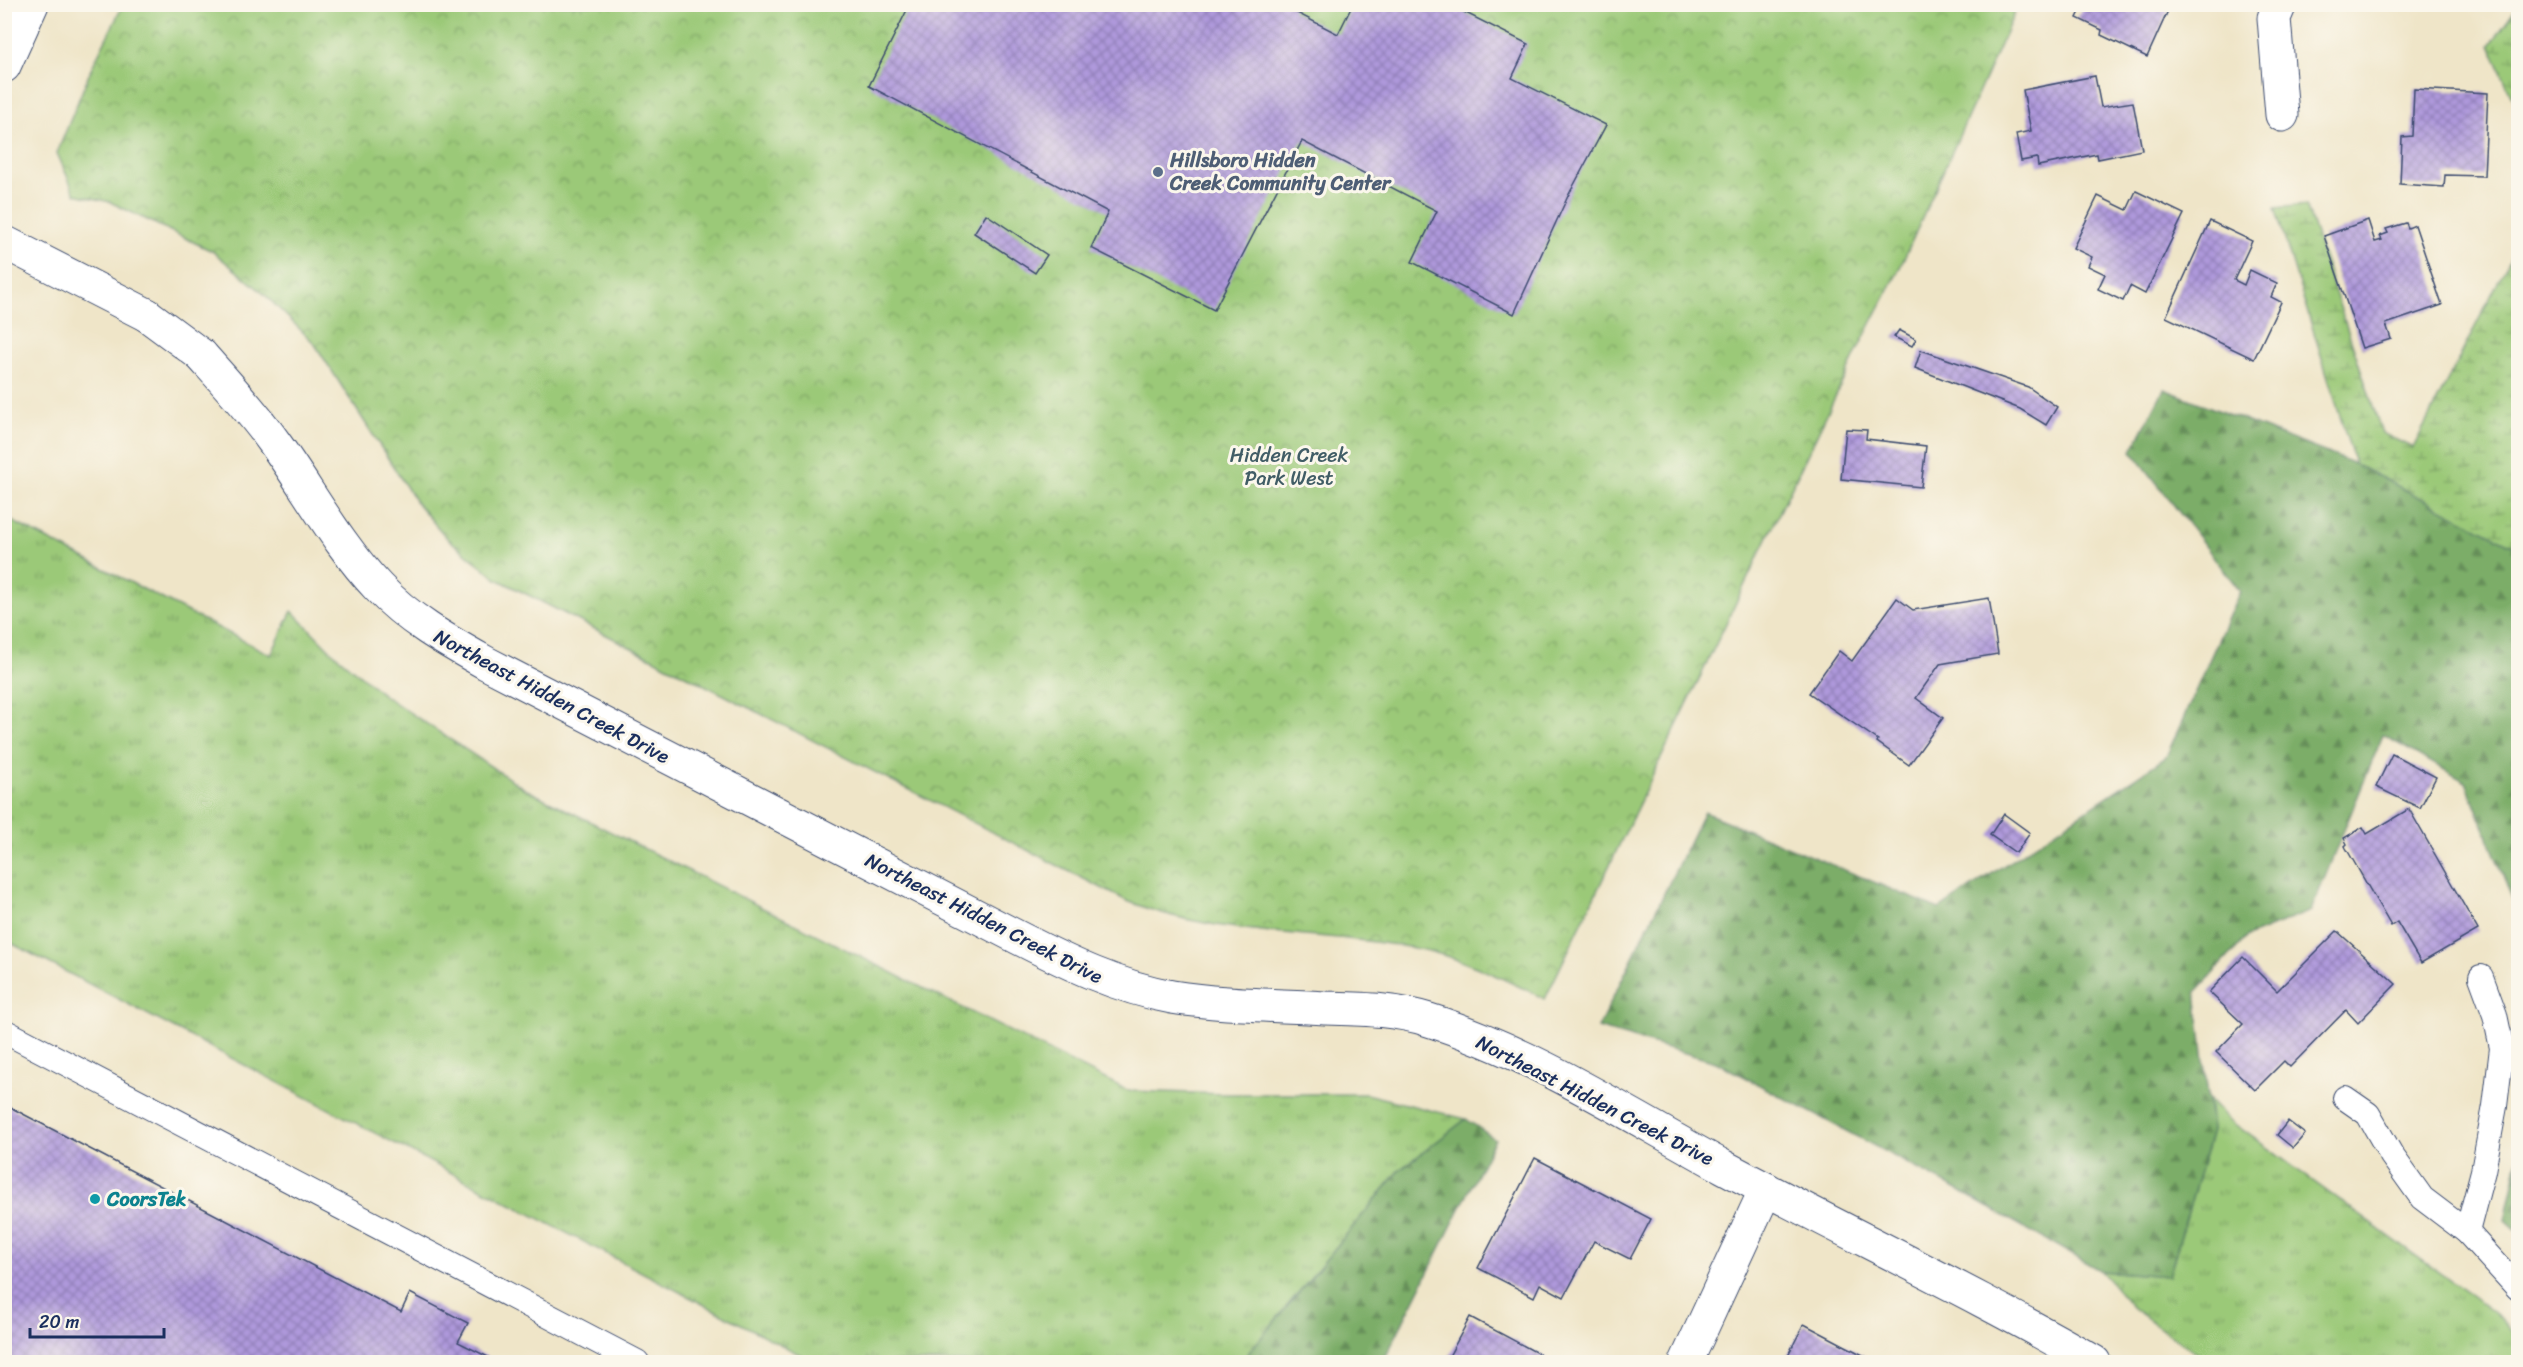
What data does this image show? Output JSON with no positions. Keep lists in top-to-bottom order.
{
  "streets": {
    "street": ["Northeast Hidden Creek Drive"]
  },
  "parks": ["Hidden Creek Park West"],
  "places": ["Hillsboro Hidden Creek Community Center", "CoorsTek"],
  "scale_bar": "20 m"
}
